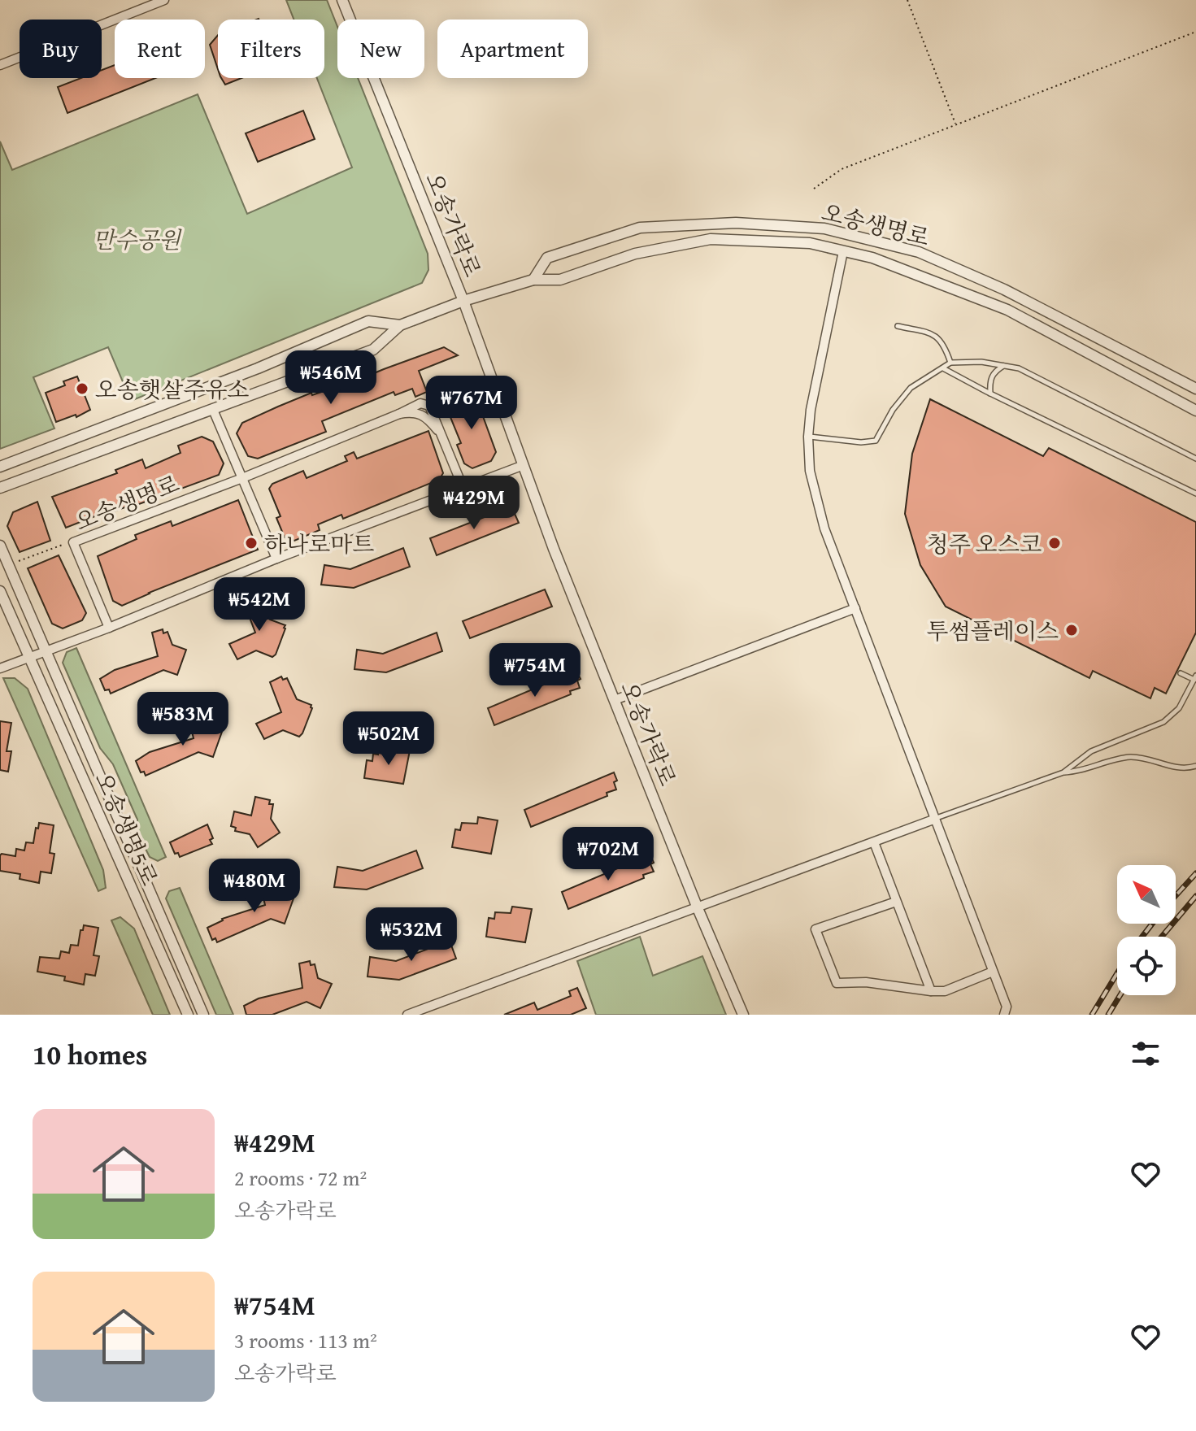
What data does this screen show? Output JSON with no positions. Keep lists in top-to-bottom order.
{
  "streets": {
    "street": ["오송가락로", "오송생명로", "오송생명5로"]
  },
  "crossings": [
    ["오송가락로", "오송생명로"]
  ],
  "parks": ["만수공원"],
  "places": [
    "오송햇살주유소",
    "하나로마트",
    "청주 오스코",
    "투썸플레이스"
  ],
  "north": "top left",
  "page": {
    "chip": [
      "Buy",
      "Rent",
      "Filters",
      "New",
      "Apartment"
    ],
    "price": [
      "₩546M",
      "₩767M",
      "₩429M",
      "₩542M",
      "₩754M",
      "₩583M",
      "₩502M",
      "₩702M",
      "₩480M",
      "₩532M"
    ],
    "heading": "10 homes",
    "list": [
      {
        "name": "₩429M",
        "note": "2 rooms · 72 m² · 오송가락로"
      },
      {
        "name": "₩754M",
        "note": "3 rooms · 113 m² · 오송가락로"
      }
    ]
  }
}
